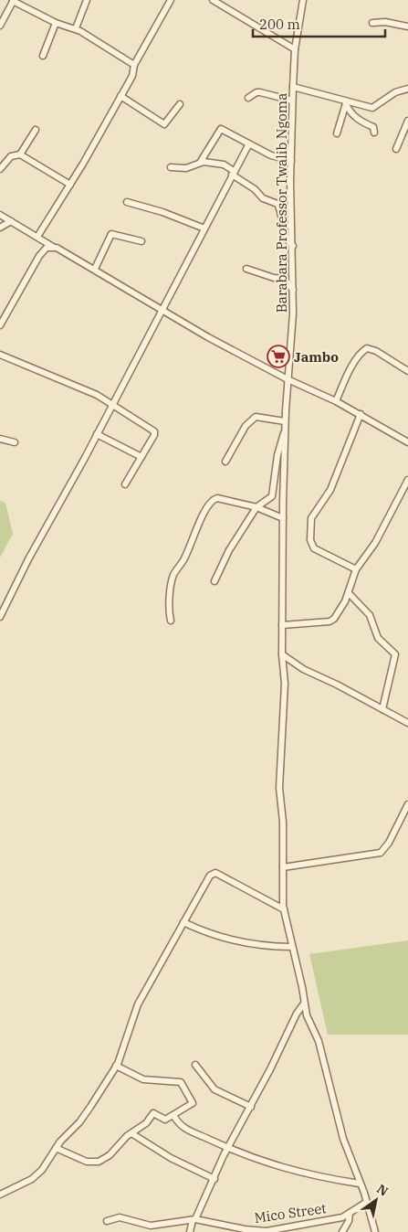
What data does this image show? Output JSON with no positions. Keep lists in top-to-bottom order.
{
  "streets": {
    "street": ["Barabara Professor Twalib Ngoma", "Mico Street"]
  },
  "places": {
    "supermarket": ["Jambo"]
  },
  "scale_bar": "200 m",
  "north": "top right"
}
